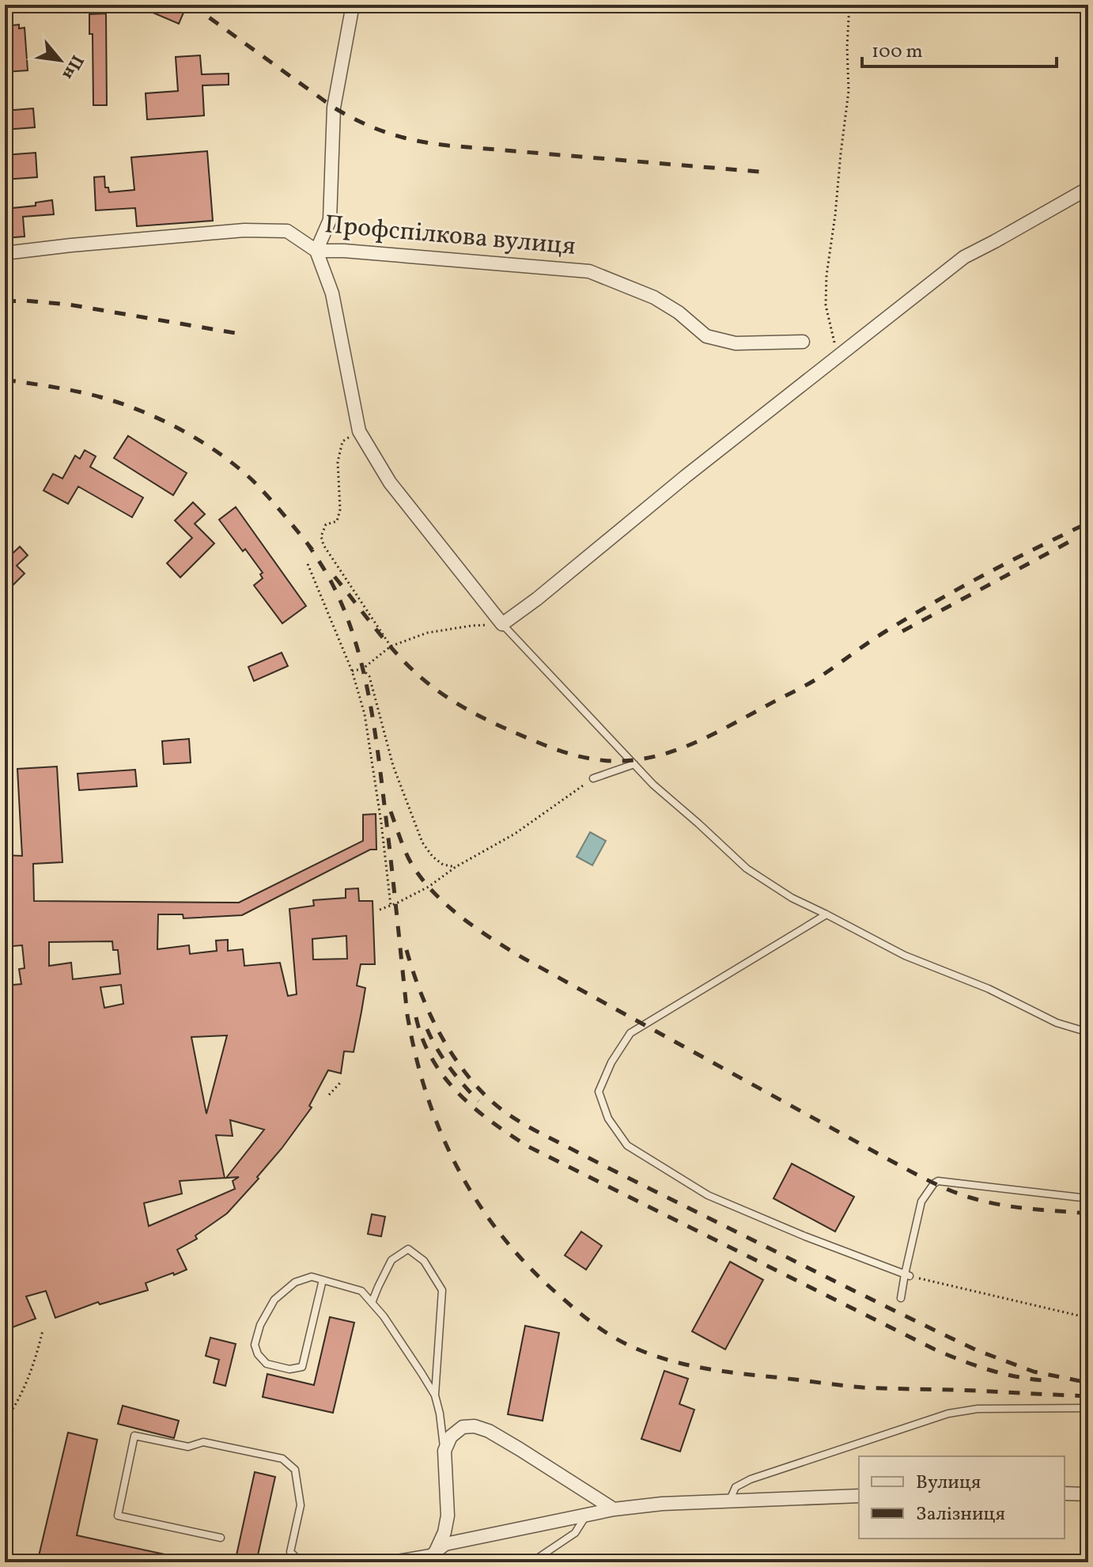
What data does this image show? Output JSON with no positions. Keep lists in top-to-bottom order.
{
  "streets": {
    "street": ["Профспілкова вулиця"]
  },
  "legend": ["Вулиця", "Залізниця"],
  "scale_bar": "100 m",
  "north": "bottom right"
}
